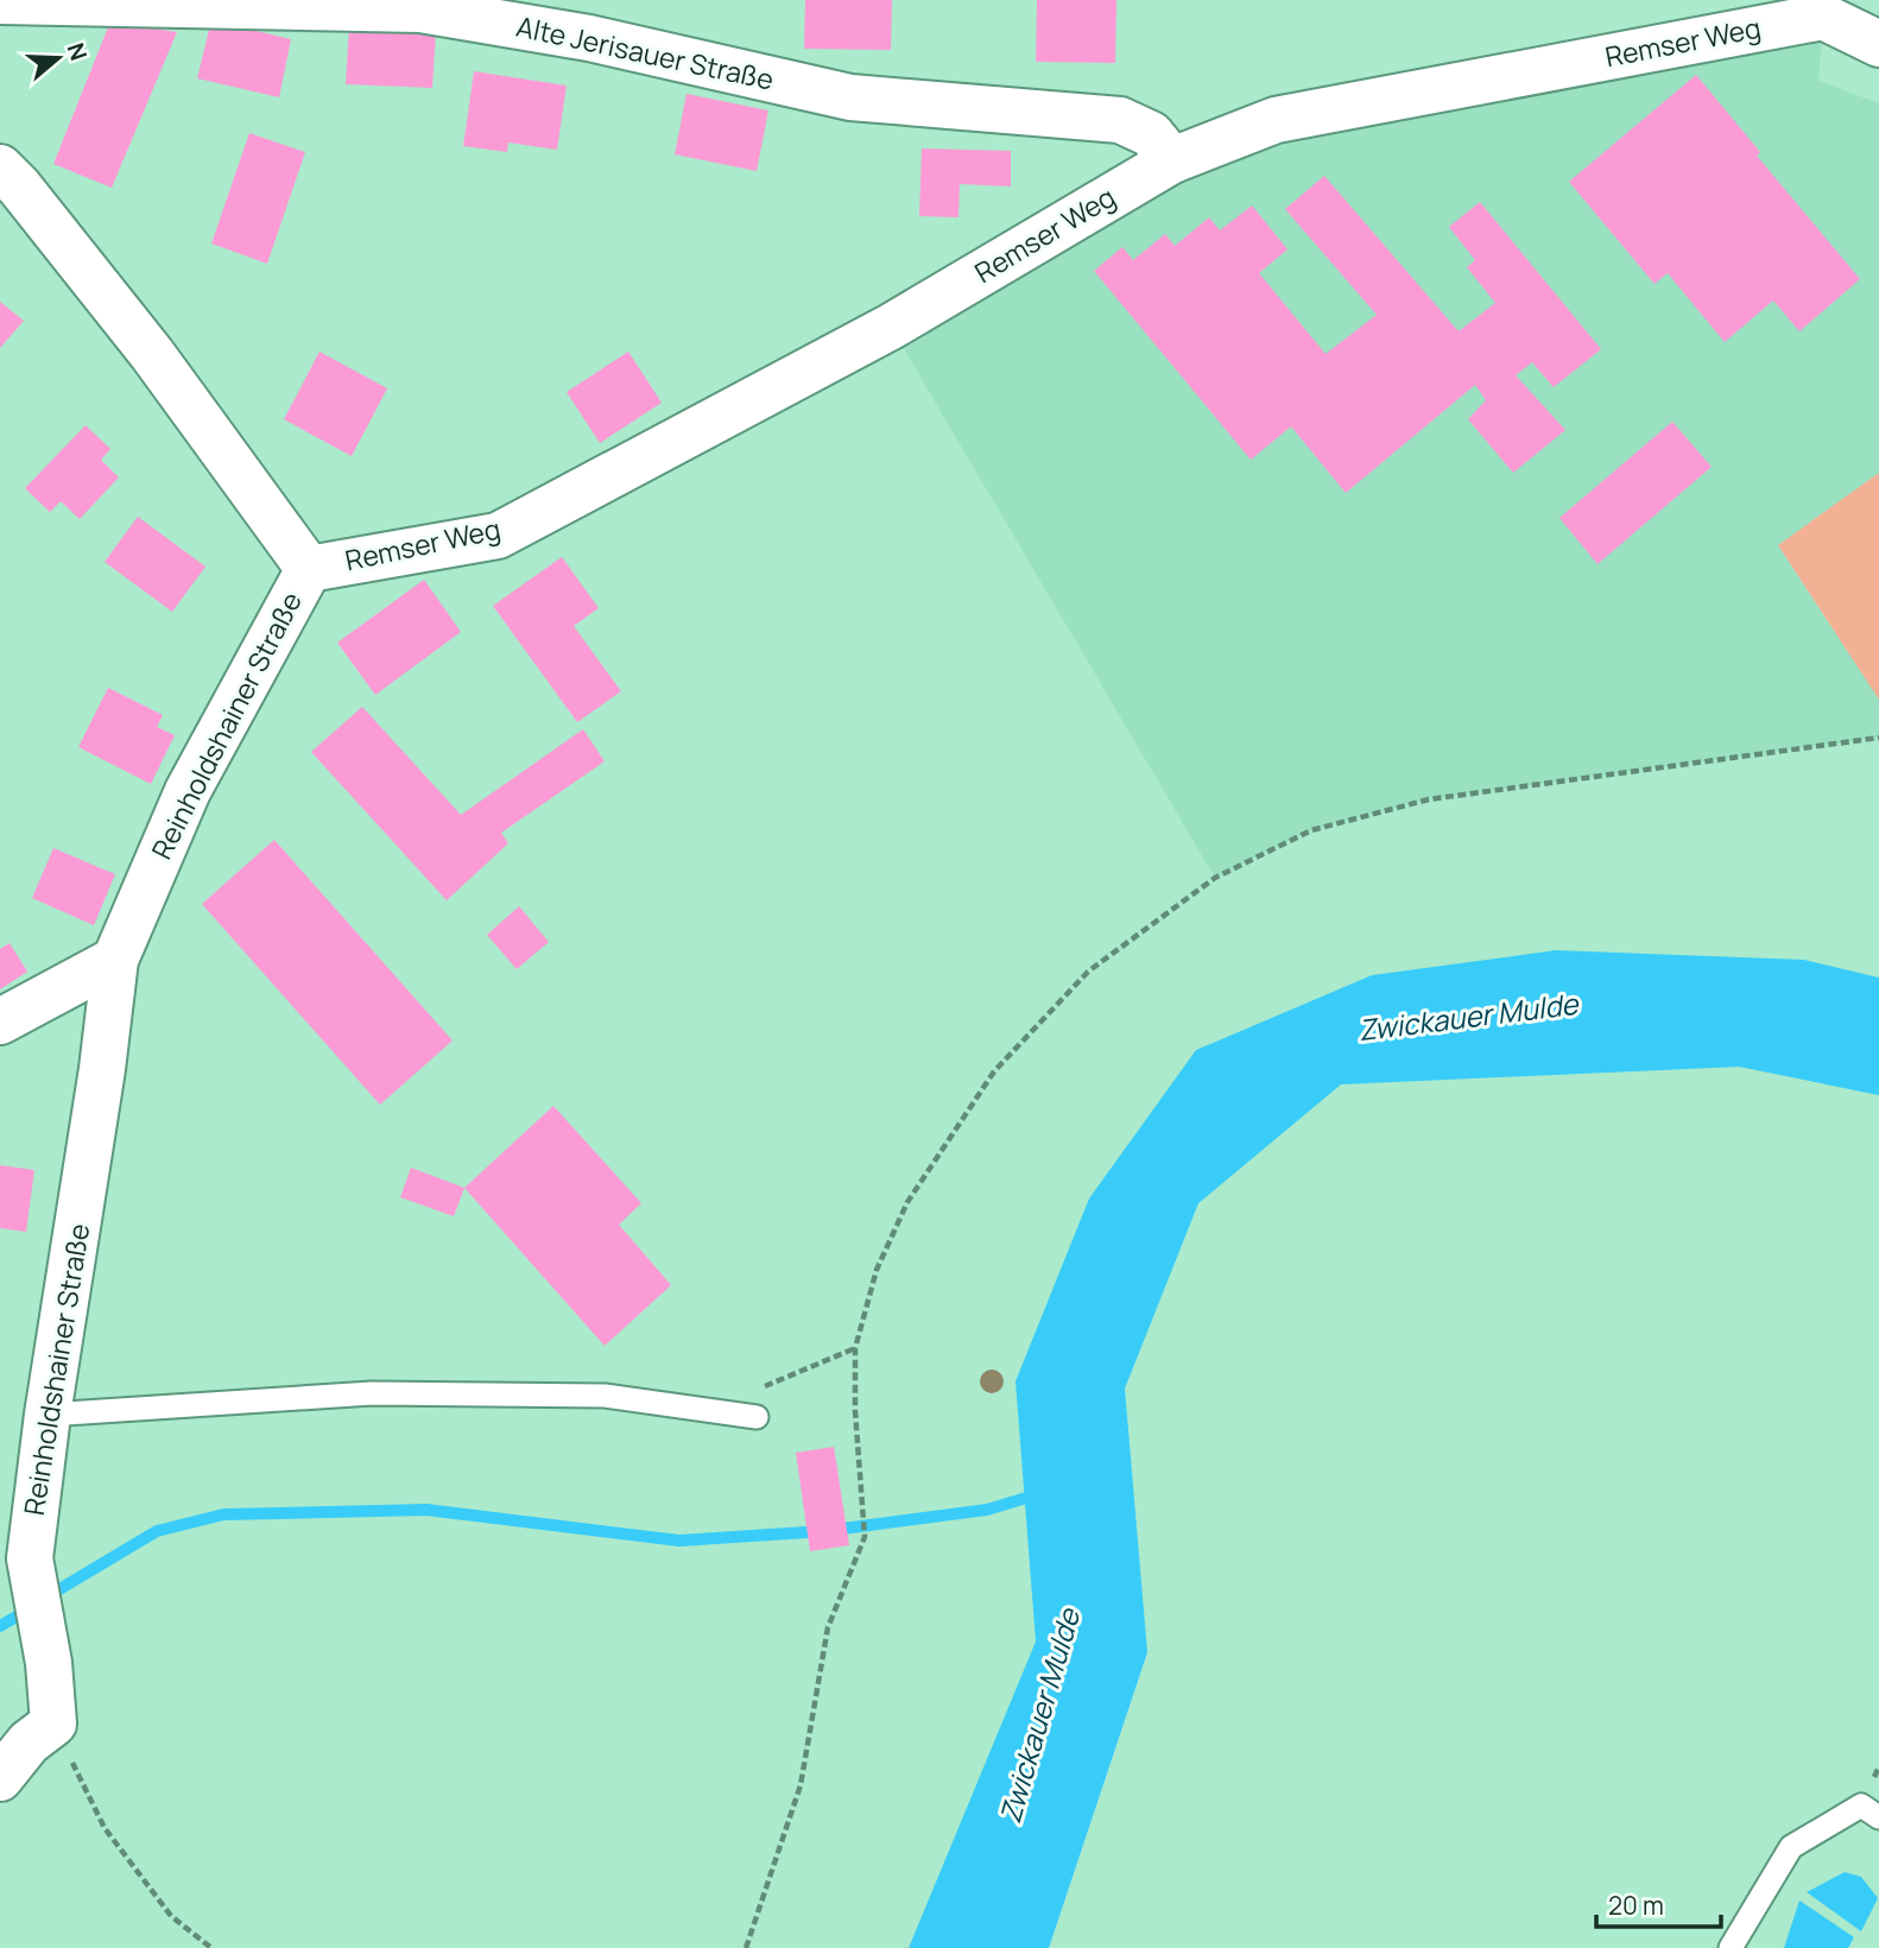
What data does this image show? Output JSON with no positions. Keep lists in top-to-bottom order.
{
  "streets": {
    "street": ["Remser Weg", "Alte Jerisauer Straße", "Reinholdshainer Straße"]
  },
  "crossings": [
    ["Remser Weg", "Alte Jerisauer Straße"],
    ["Remser Weg", "Reinholdshainer Straße"]
  ],
  "water": ["Zwickauer Mulde"],
  "scale_bar": "20 m",
  "north": "right"
}
